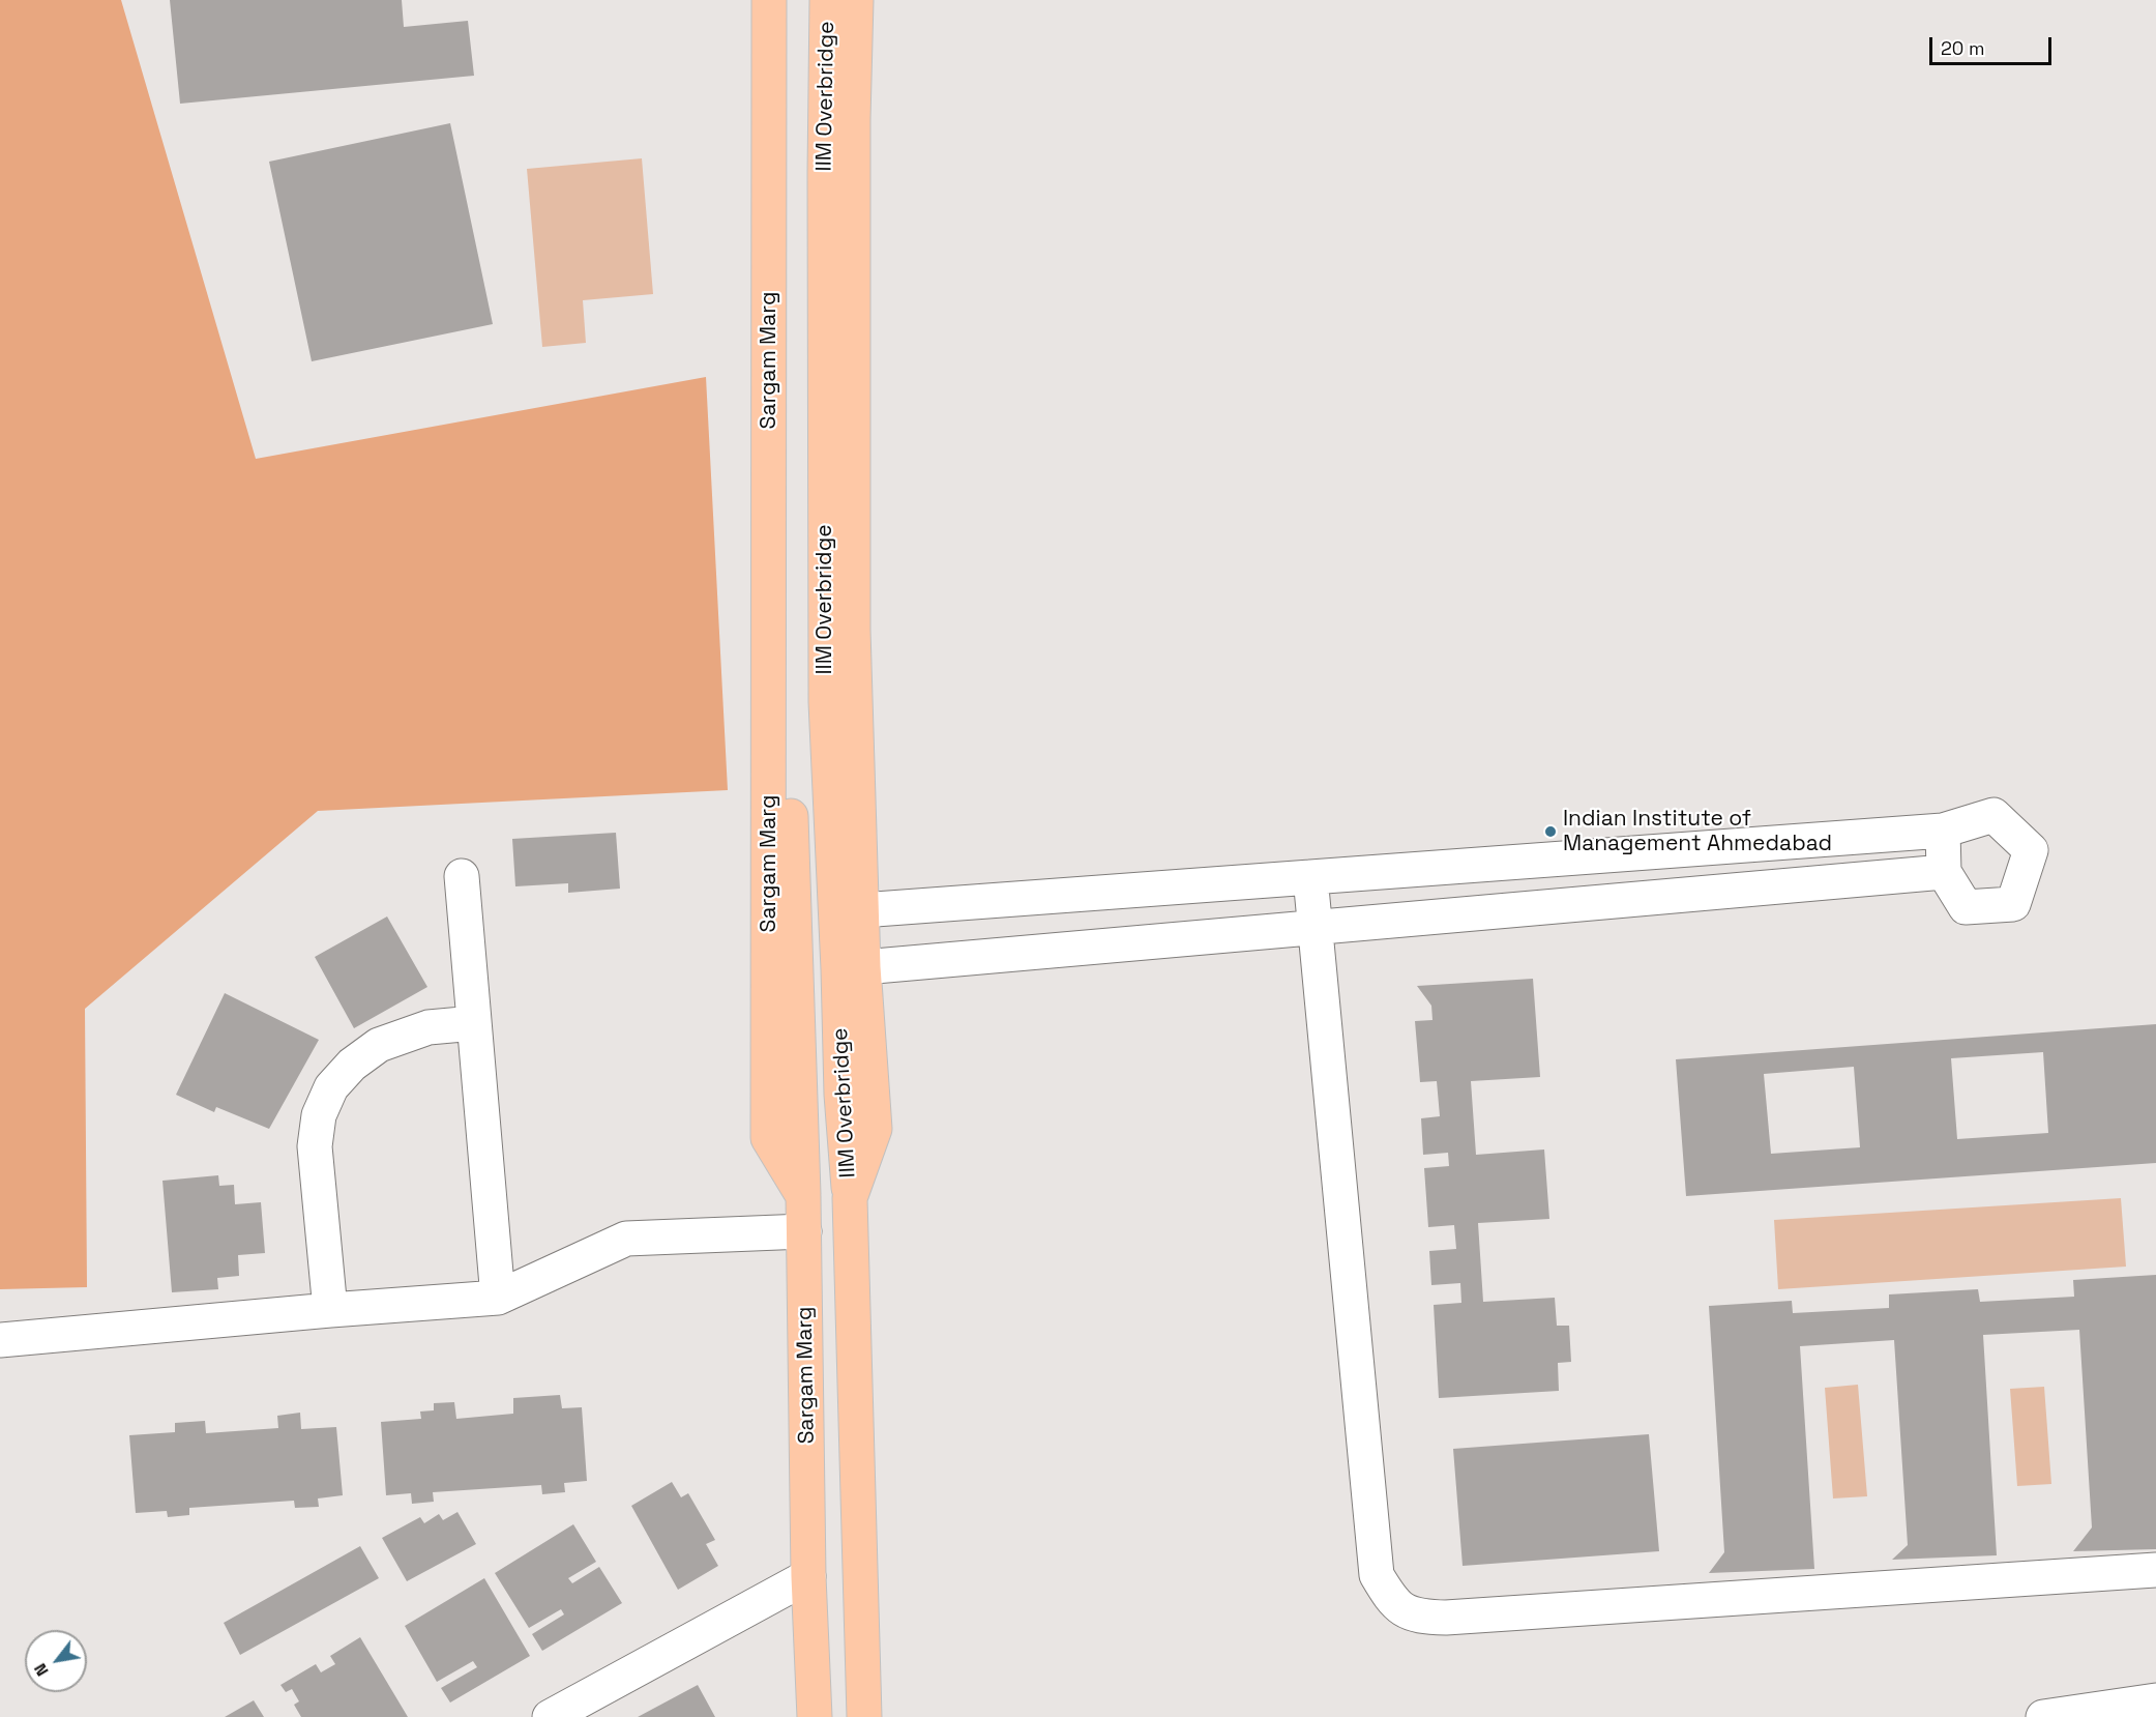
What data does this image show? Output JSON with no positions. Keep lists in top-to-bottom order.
{
  "streets": {
    "main road": ["IIM Overbridge", "Sargam Marg"]
  },
  "crossings": [
    ["IIM Overbridge", "Sargam Marg"]
  ],
  "places": ["Indian Institute of Management Ahmedabad"],
  "scale_bar": "20 m",
  "north": "bottom left"
}
